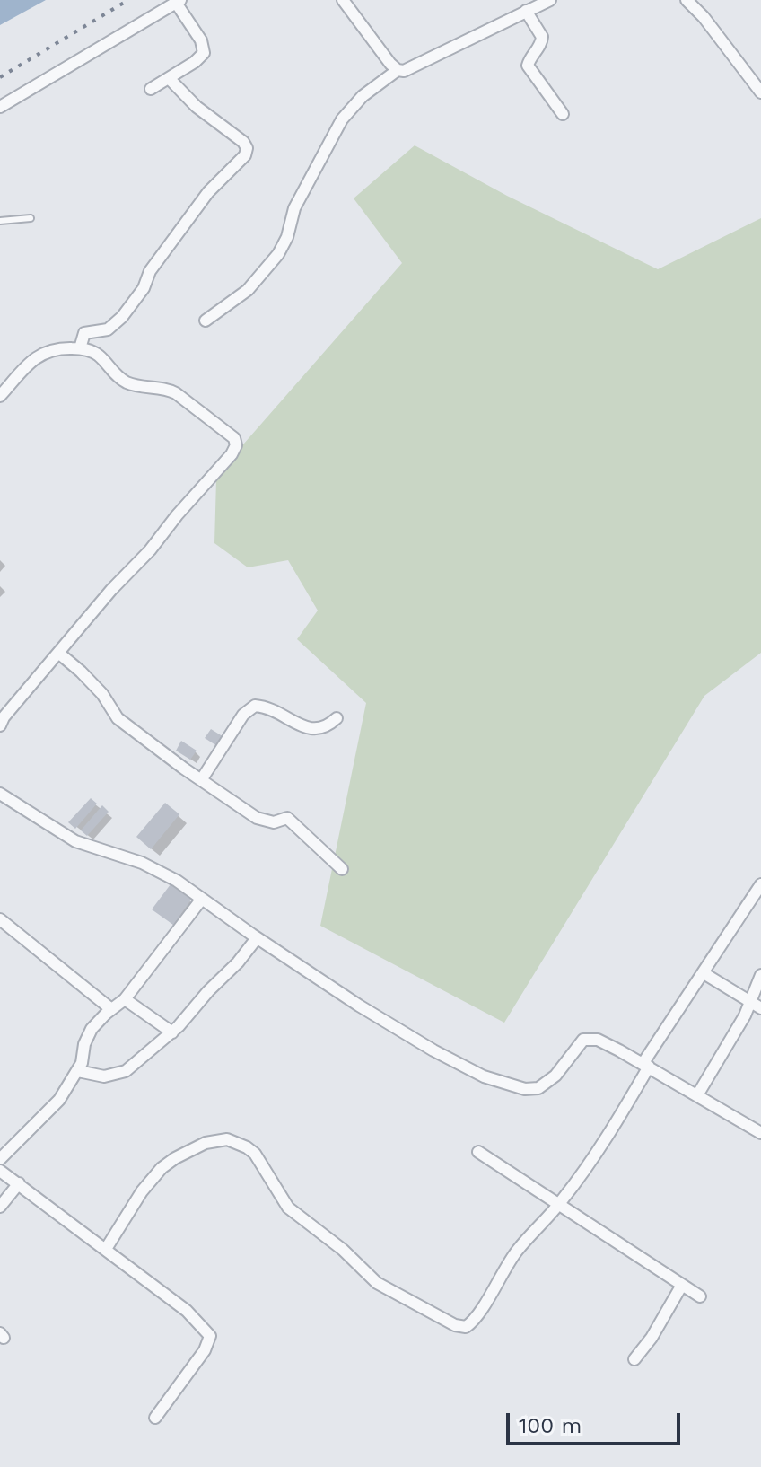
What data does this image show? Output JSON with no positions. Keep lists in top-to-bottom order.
{
  "scale_bar": "100 m"
}
